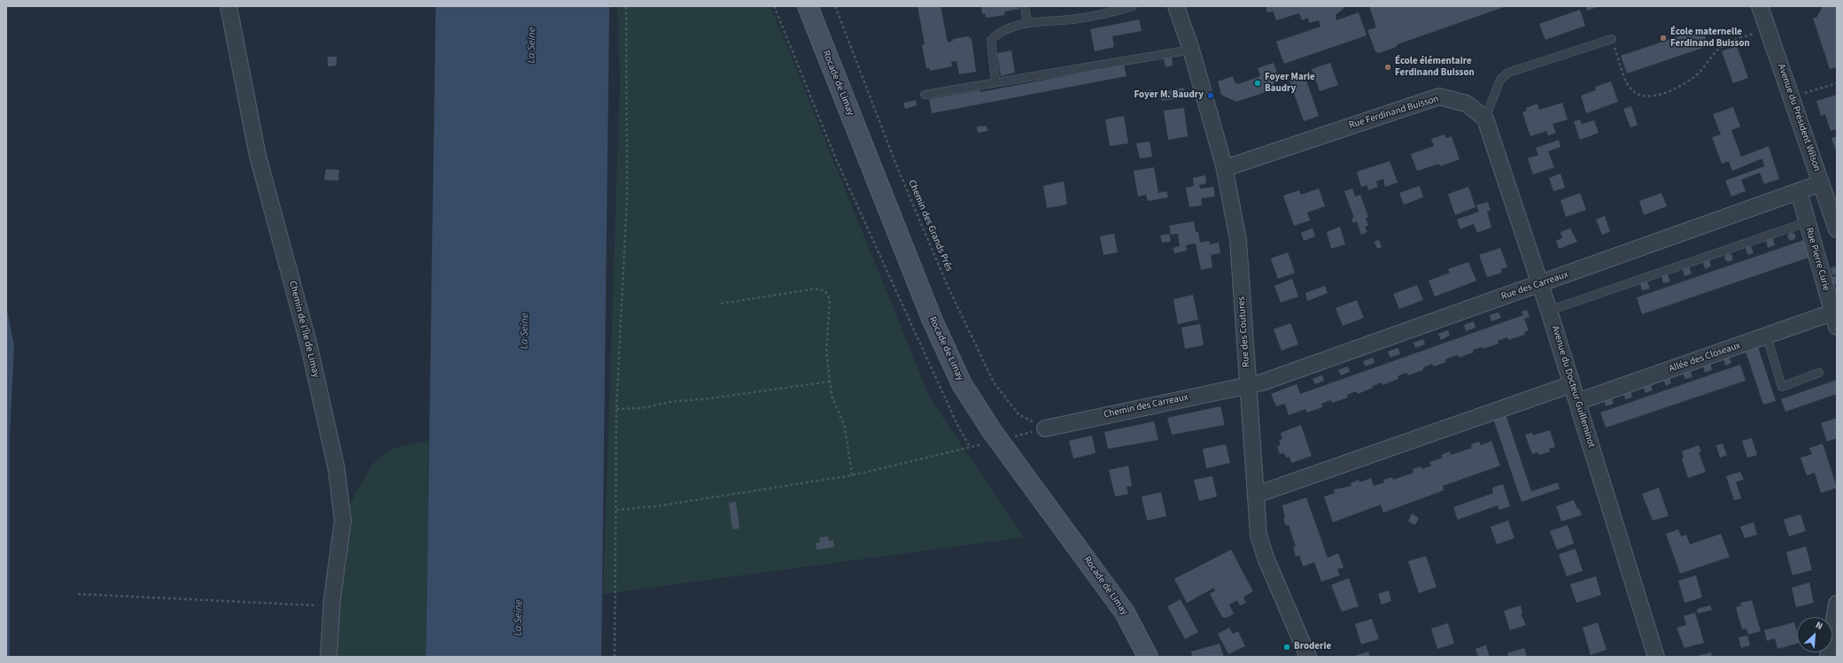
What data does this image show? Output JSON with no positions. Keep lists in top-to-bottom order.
{
  "streets": {
    "main road": ["Rocade de Limay"],
    "street": [
      "Rue Ferdinand Buisson",
      "Avenue du Président Wilson",
      "Rue Pierre Curie",
      "Rue des Carreaux",
      "Chemin de l'Île de Limay",
      "Rue des Coutures",
      "Allée des Closeaux",
      "Avenue du Docteur Guilleminot",
      "Chemin des Carreaux"
    ],
    "path": ["Chemin des Grands Prés"]
  },
  "crossings": [
    ["Rue Ferdinand Buisson", "Rue des Coutures"],
    ["Rue Ferdinand Buisson", "Avenue du Docteur Guilleminot"],
    ["Avenue du Président Wilson", "Rue des Carreaux"],
    ["Chemin des Grands Prés", "Chemin des Carreaux"],
    ["Rue Pierre Curie", "Rue des Carreaux"],
    ["Rue Pierre Curie", "Allée des Closeaux"],
    ["Rue des Carreaux", "Rue des Coutures"],
    ["Rue des Carreaux", "Avenue du Docteur Guilleminot"],
    ["Rue des Carreaux", "Chemin des Carreaux"],
    ["Rue des Coutures", "Chemin des Carreaux"],
    ["Allée des Closeaux", "Avenue du Docteur Guilleminot"]
  ],
  "water": ["La Seine"],
  "places": [
    "École maternelle Ferdinand Buisson",
    "École élémentaire Ferdinand Buisson",
    "Foyer Marie Baudry",
    "Foyer M. Baudry",
    "Broderie"
  ],
  "north": "top right"
}
